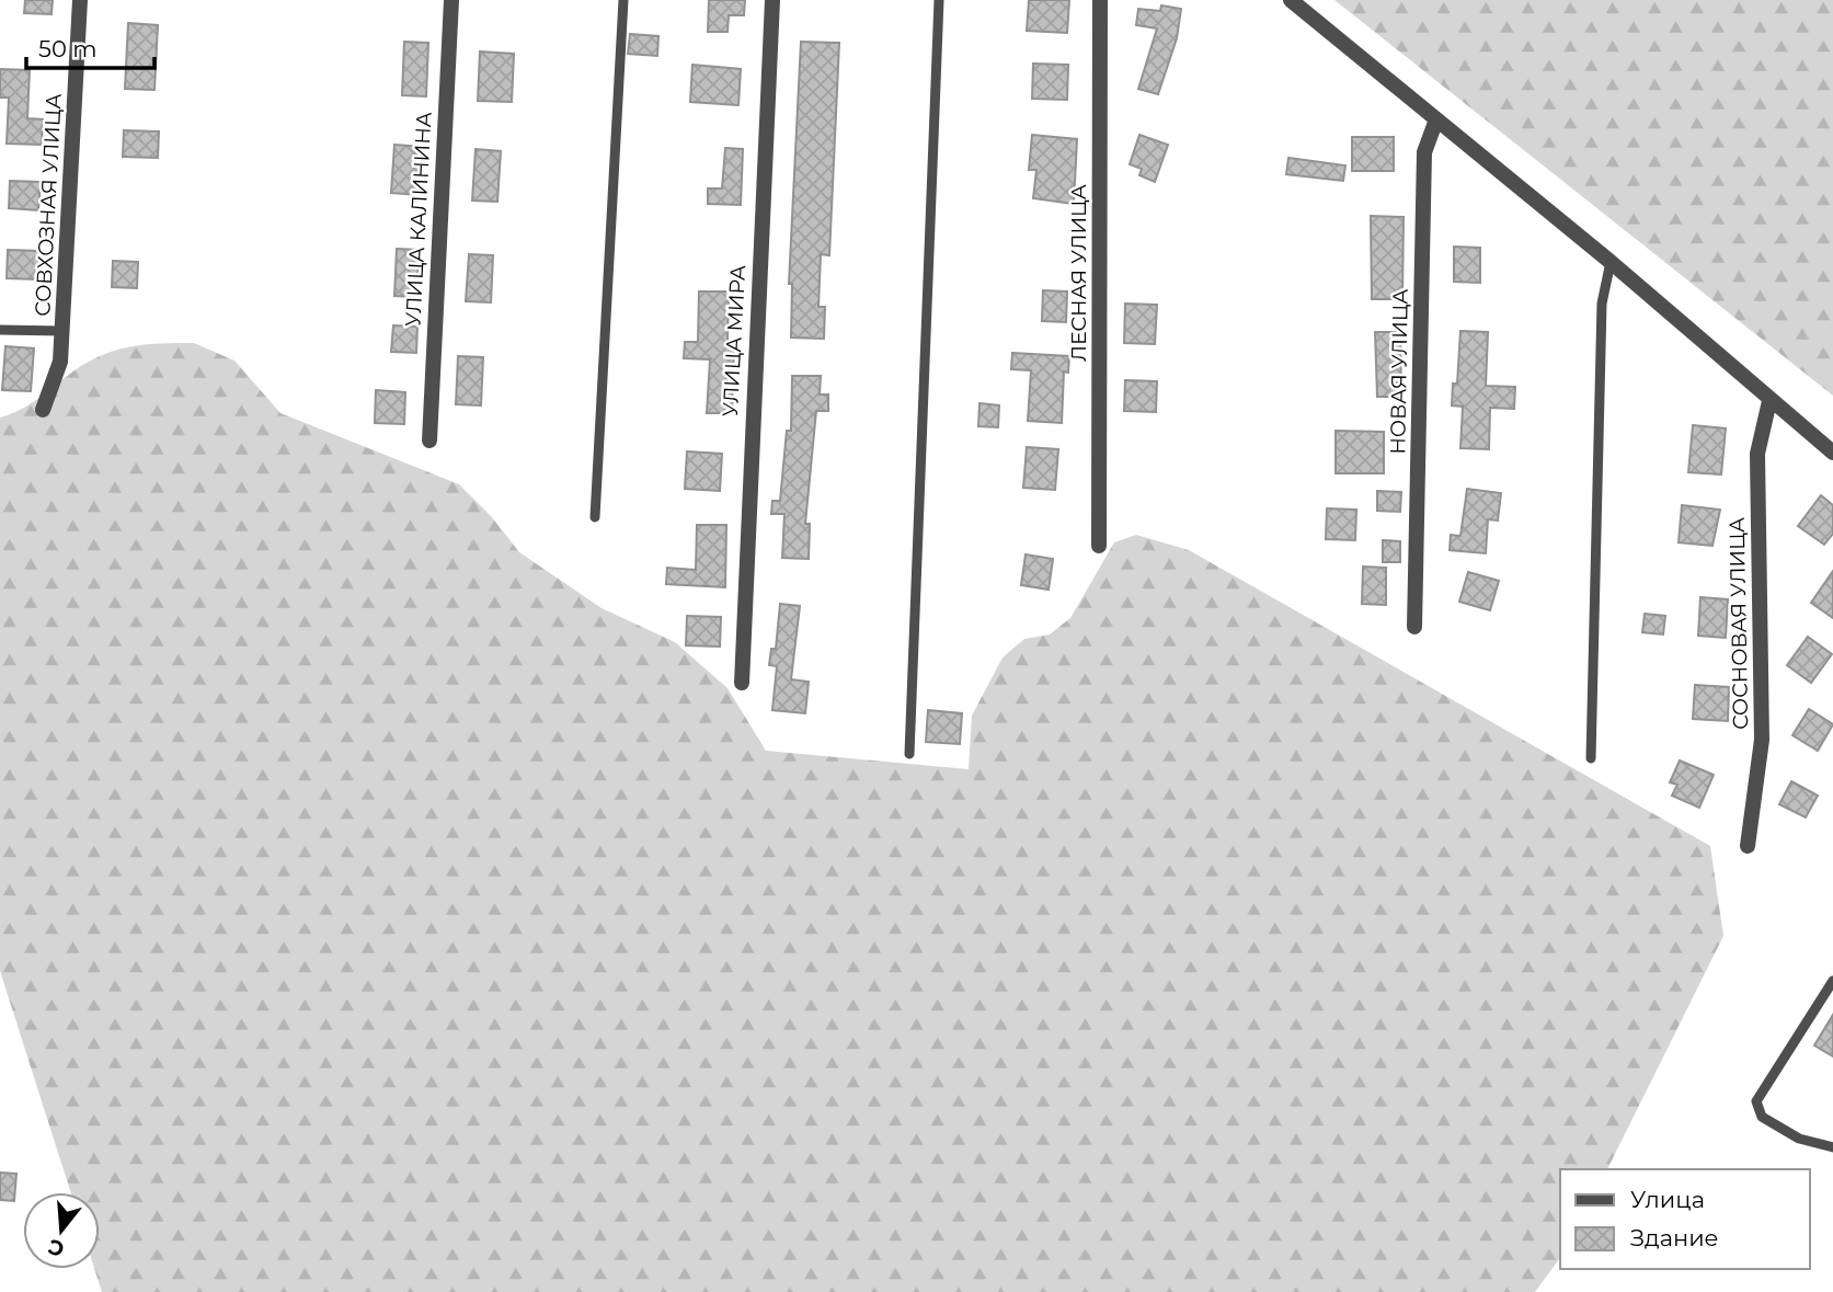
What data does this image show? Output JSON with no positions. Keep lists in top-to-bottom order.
{
  "streets": {
    "street": [
      "СОВХОЗНАЯ УЛИЦА",
      "УЛИЦА КАЛИНИНА",
      "ЛЕСНАЯ УЛИЦА",
      "УЛИЦА МИРА",
      "НОВАЯ УЛИЦА",
      "СОСНОВАЯ УЛИЦА"
    ]
  },
  "legend": ["Улица", "Здание"],
  "scale_bar": "50 m",
  "north": "bottom"
}
